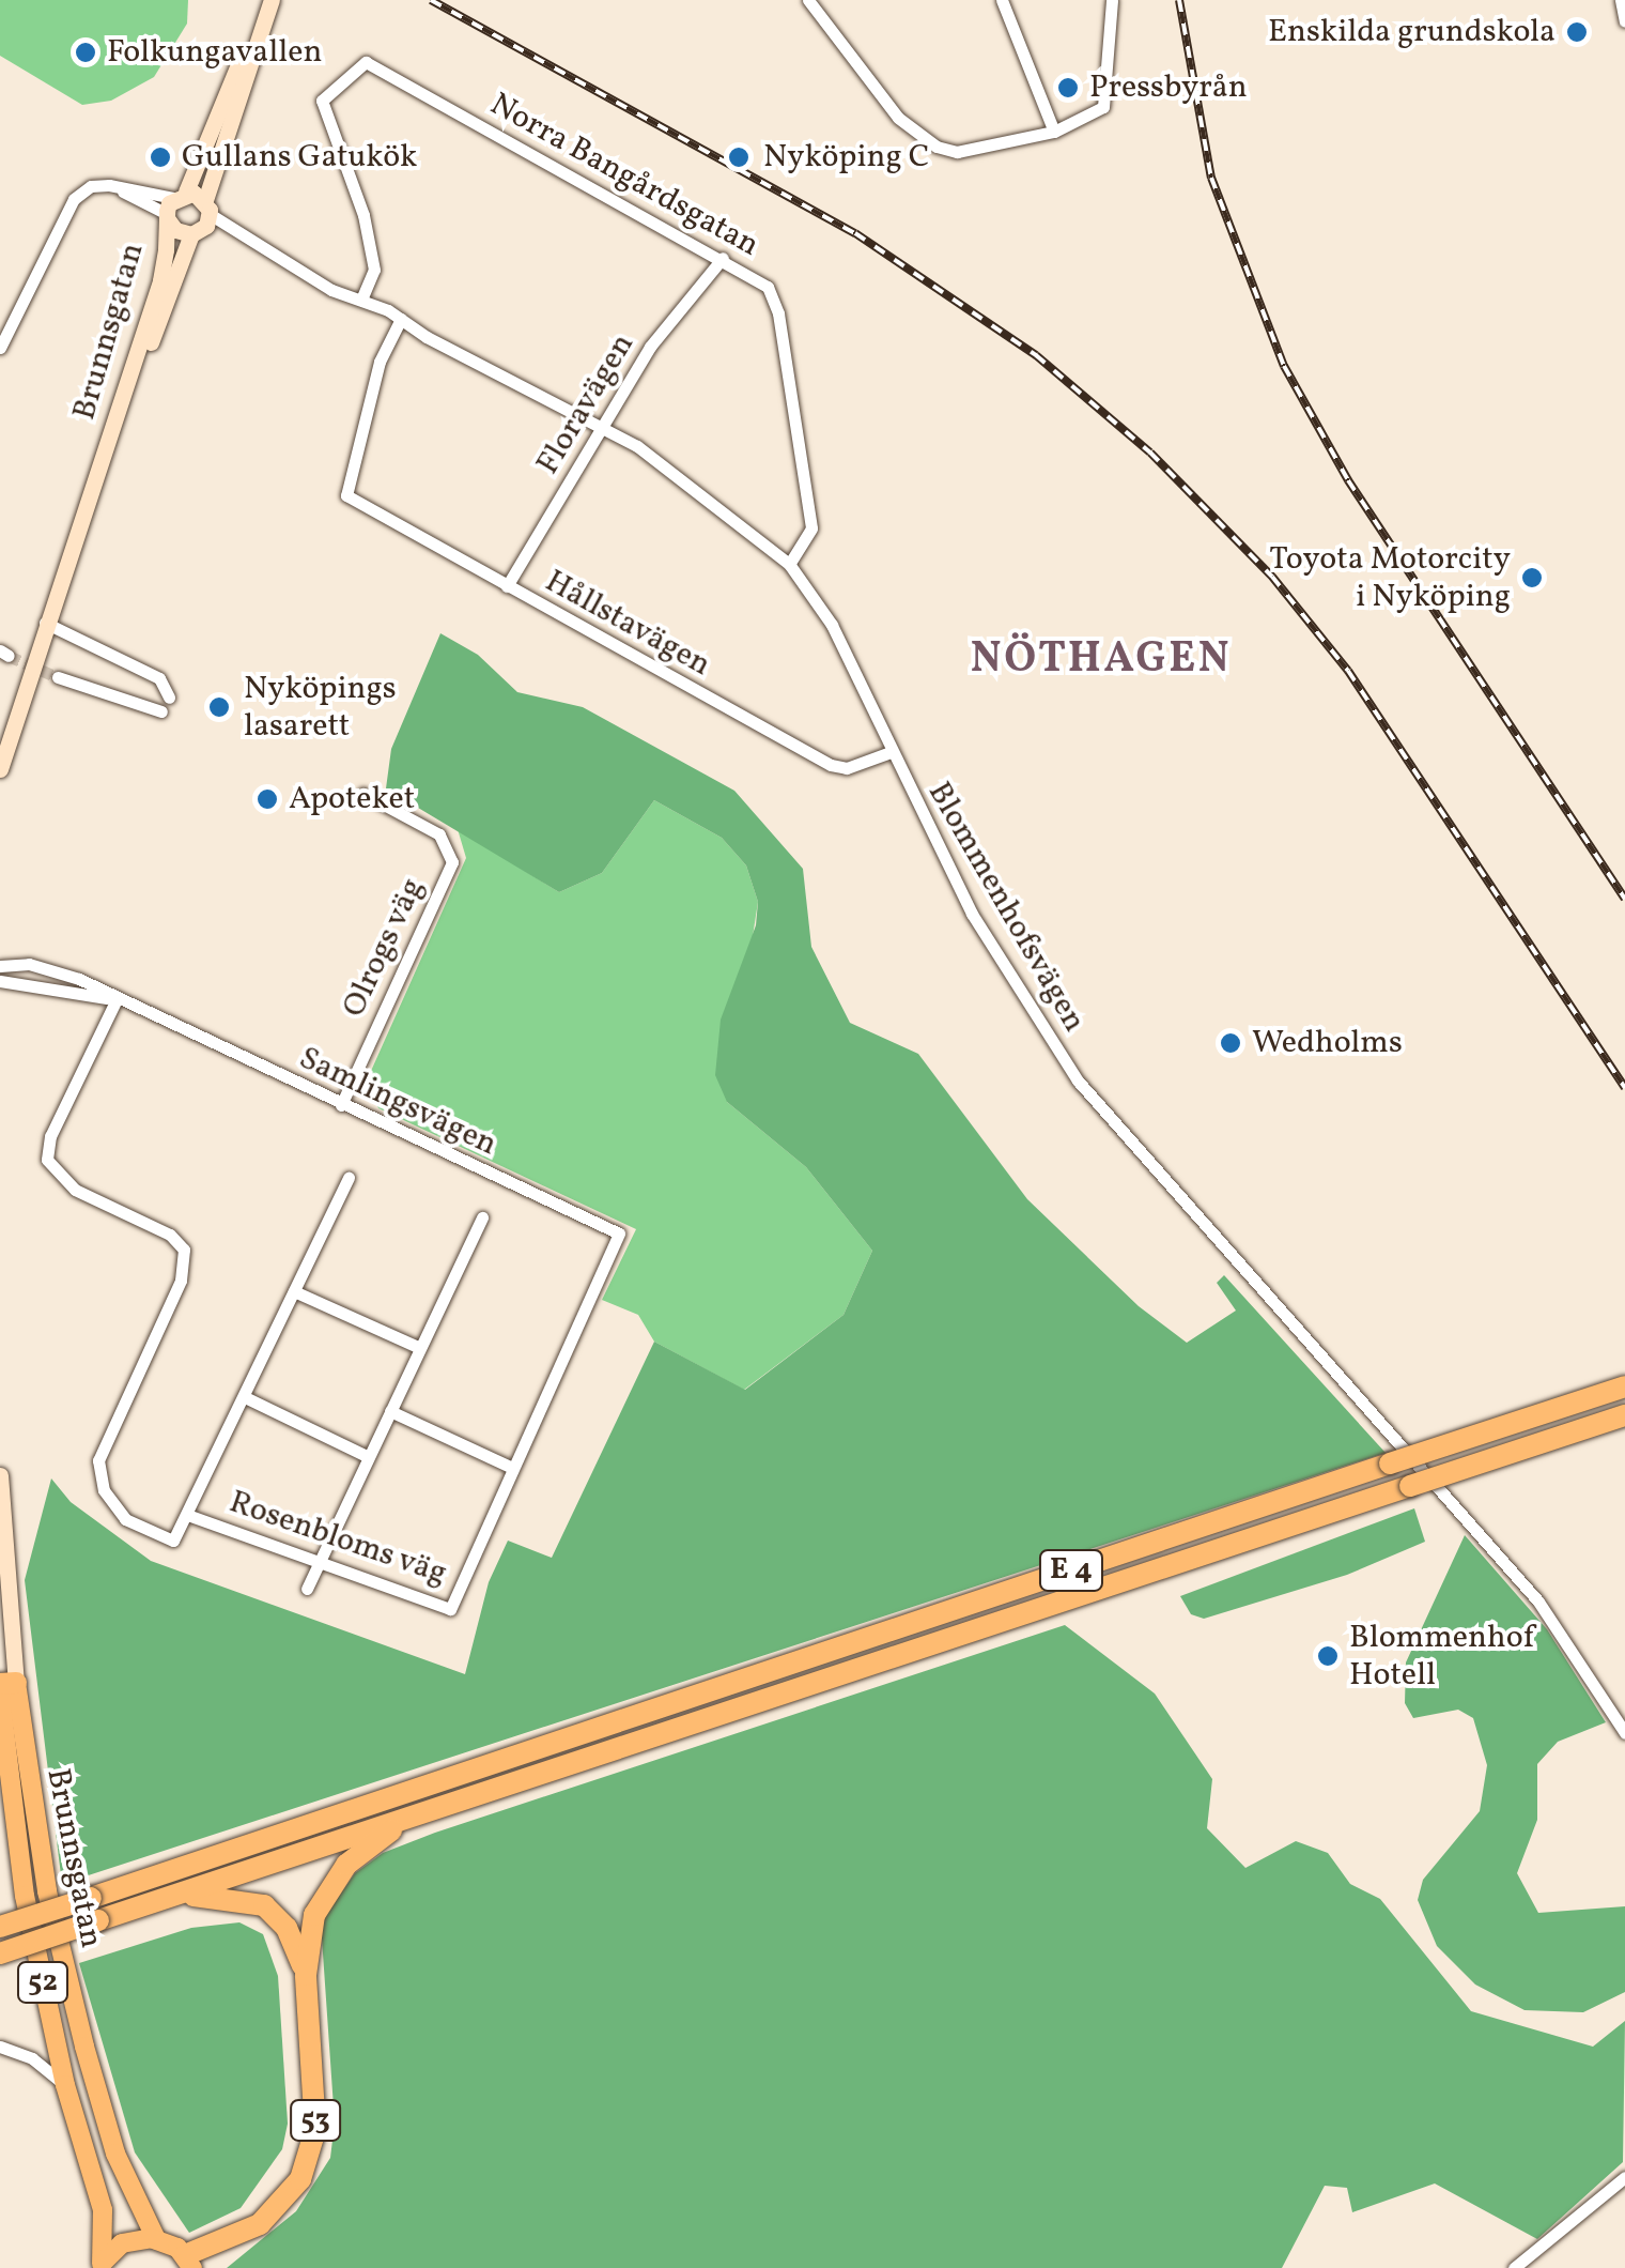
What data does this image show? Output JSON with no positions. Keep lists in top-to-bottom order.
{
  "streets": {
    "highway": ["E 4", "53"],
    "main road": ["Brunnsgatan", "52"],
    "street": [
      "Norra Bangårdsgatan",
      "Floravägen",
      "Hållstavägen",
      "Blommenhofsvägen",
      "Olrogs väg",
      "Samlingsvägen",
      "Rosenbloms väg"
    ]
  },
  "crossings": [
    ["Norra Bangårdsgatan", "Floravägen"],
    ["Norra Bangårdsgatan", "Blommenhofsvägen"],
    ["Brunnsgatan", "Blommenhofsvägen"],
    ["Brunnsgatan", "52"],
    ["Floravägen", "Hållstavägen"],
    ["Floravägen", "Blommenhofsvägen"],
    ["Hållstavägen", "Blommenhofsvägen"],
    ["Olrogs väg", "Samlingsvägen"],
    ["Samlingsvägen", "Rosenbloms väg"],
    ["E 4", "53"]
  ],
  "districts": ["NÖTHAGEN"],
  "places": [
    "Enskilda grundskola",
    "Folkungavallen",
    "Pressbyrån",
    "Gullans Gatukök",
    "Nyköping C",
    "Toyota Motorcity i Nyköping",
    "Nyköpings lasarett",
    "Apoteket",
    "Wedholms",
    "Blommenhof Hotell"
  ]
}
